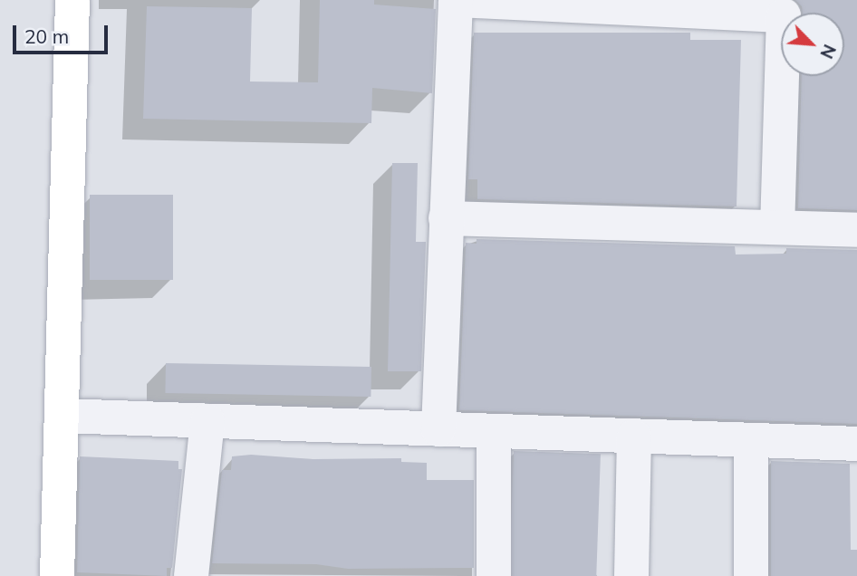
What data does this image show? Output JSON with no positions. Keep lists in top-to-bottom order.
{
  "scale_bar": "20 m",
  "north": "bottom right"
}
